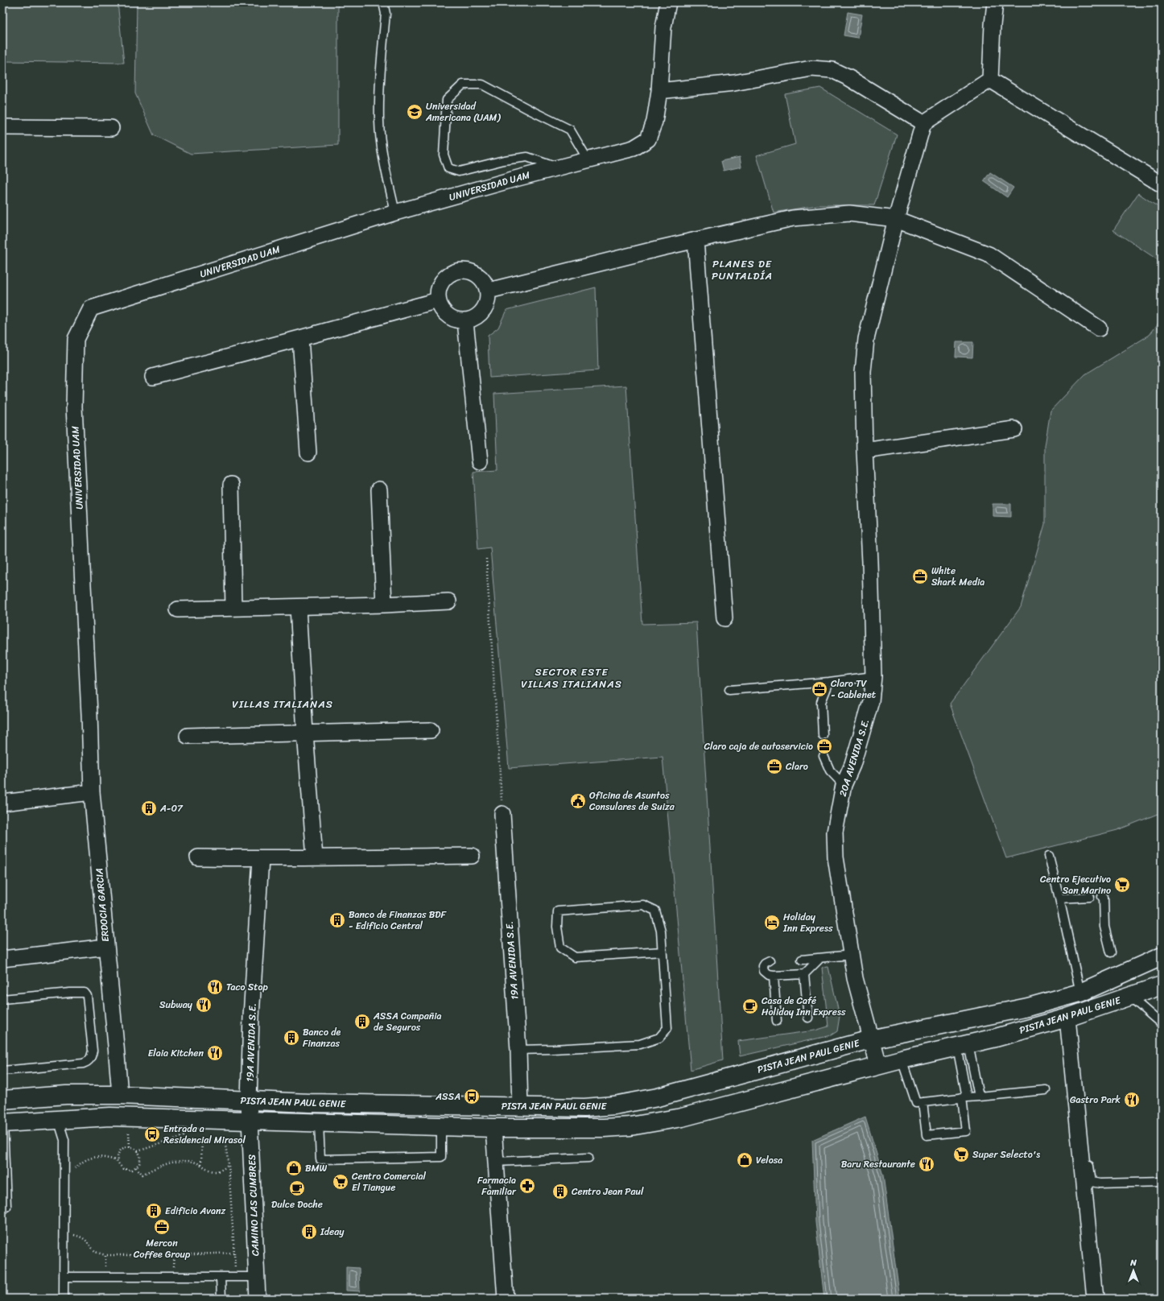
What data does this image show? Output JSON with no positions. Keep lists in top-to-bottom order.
{
  "streets": {
    "main road": ["PISTA JEAN PAUL GENIE"],
    "street": [
      "UNIVERSIDAD UAM",
      "20A AVENIDA S.E.",
      "ERDOCIA GARCIA",
      "19A AVENIDA S.E.",
      "CAMINO LAS CUMBRES"
    ]
  },
  "crossings": [
    ["UNIVERSIDAD UAM", "ERDOCIA GARCIA"],
    ["20A AVENIDA S.E.", "PISTA JEAN PAUL GENIE"],
    ["ERDOCIA GARCIA", "PISTA JEAN PAUL GENIE"],
    ["19A AVENIDA S.E.", "PISTA JEAN PAUL GENIE"],
    ["19A AVENIDA S.E.", "CAMINO LAS CUMBRES"],
    ["PISTA JEAN PAUL GENIE", "CAMINO LAS CUMBRES"]
  ],
  "districts": ["PLANES DE PUNTALDÍA", "SECTOR ESTE VILLAS ITALIANAS", "VILLAS ITALIANAS"],
  "places": {
    "school or university": ["Universidad Americana (UAM)"],
    "office": [
      "White Shark Media",
      "Claro TV - Cablenet",
      "Claro caja de autoservicio",
      "Claro",
      "Mercon Coffee Group"
    ],
    "public building": ["Oficina de Asuntos Consulares de Suiza"],
    "building": [
      "A-07",
      "Banco de Finanzas BDF - Edificio Central",
      "ASSA Compañia de Seguros",
      "Banco de Finanzas",
      "Centro Jean Paul",
      "Edificio Avanz",
      "Ideay"
    ],
    "supermarket": ["Centro Ejecutivo San Marino", "Super Selecto's", "Centro Comercial El Tiangue"],
    "hotel": ["Holiday Inn Express"],
    "restaurant": [
      "Taco Stop",
      "Subway",
      "Elaia Kitchen",
      "Gastro Park",
      "Baru Restaurante"
    ],
    "cafe": ["Casa de Café Holiday Inn Express", "Dulce Doche"],
    "bus stop": ["ASSA", "Entrada a Residencial Mirasol"],
    "shop": ["Velosa", "BMW"],
    "pharmacy": ["Farmacia Familiar"]
  },
  "north": "top"
}
